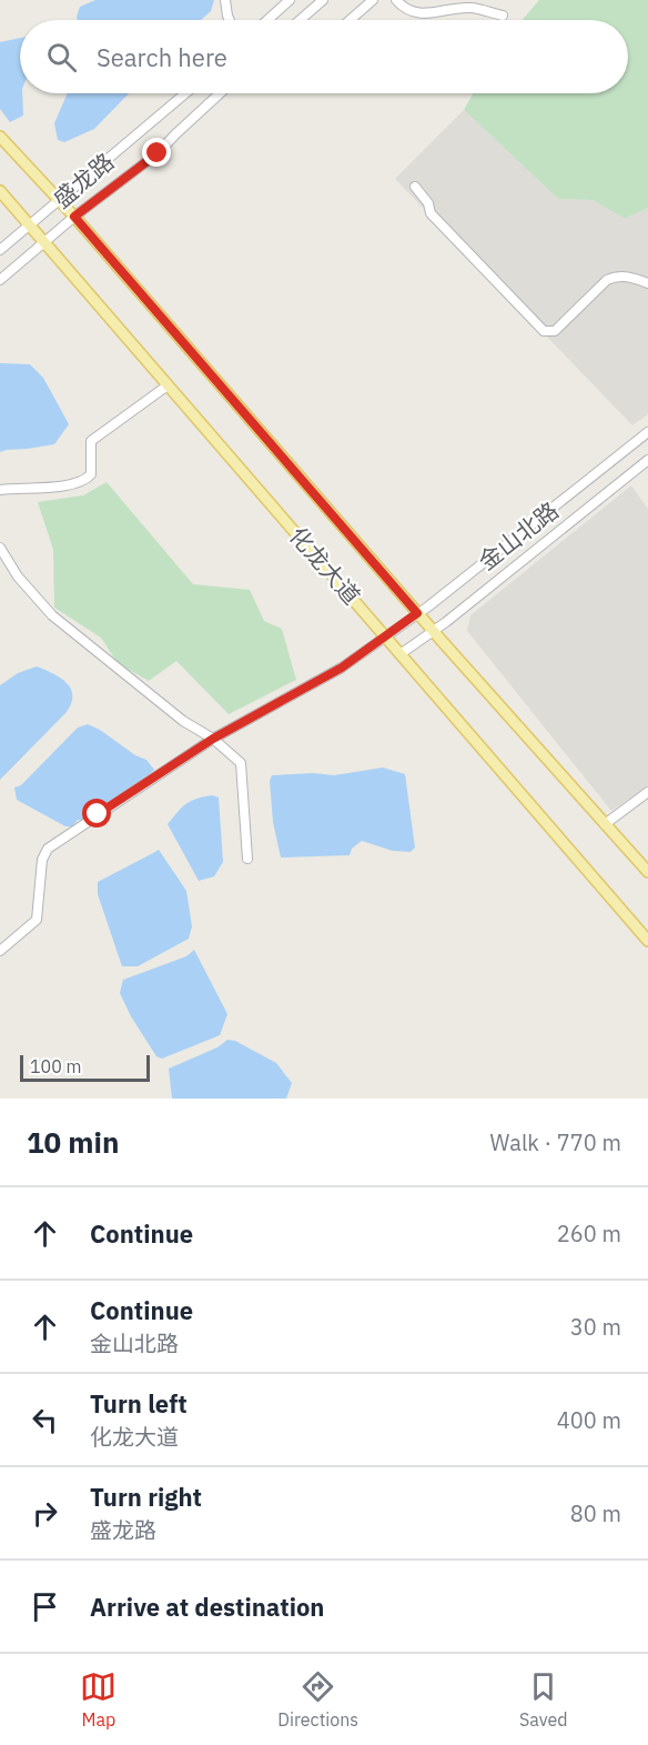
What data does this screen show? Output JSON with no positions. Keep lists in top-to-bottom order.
{
  "streets": {
    "main road": ["化龙大道"],
    "street": ["盛龙路", "金山北路"]
  },
  "crossings": [
    ["盛龙路", "化龙大道"],
    ["金山北路", "化龙大道"]
  ],
  "scale_bar": "100 m",
  "page": {
    "search": "Search here",
    "scale": "100 m",
    "heading": ["10 min", "Walk · 770 m"],
    "list": [
      ["Continue", "260 m"],
      ["Continue", "金山北路", "30 m"],
      ["Turn left", "化龙大道", "400 m"],
      ["Turn right", "盛龙路", "80 m"],
      "Arrive at destination"
    ],
    "nav": ["Map", "Directions", "Saved"]
  }
}
